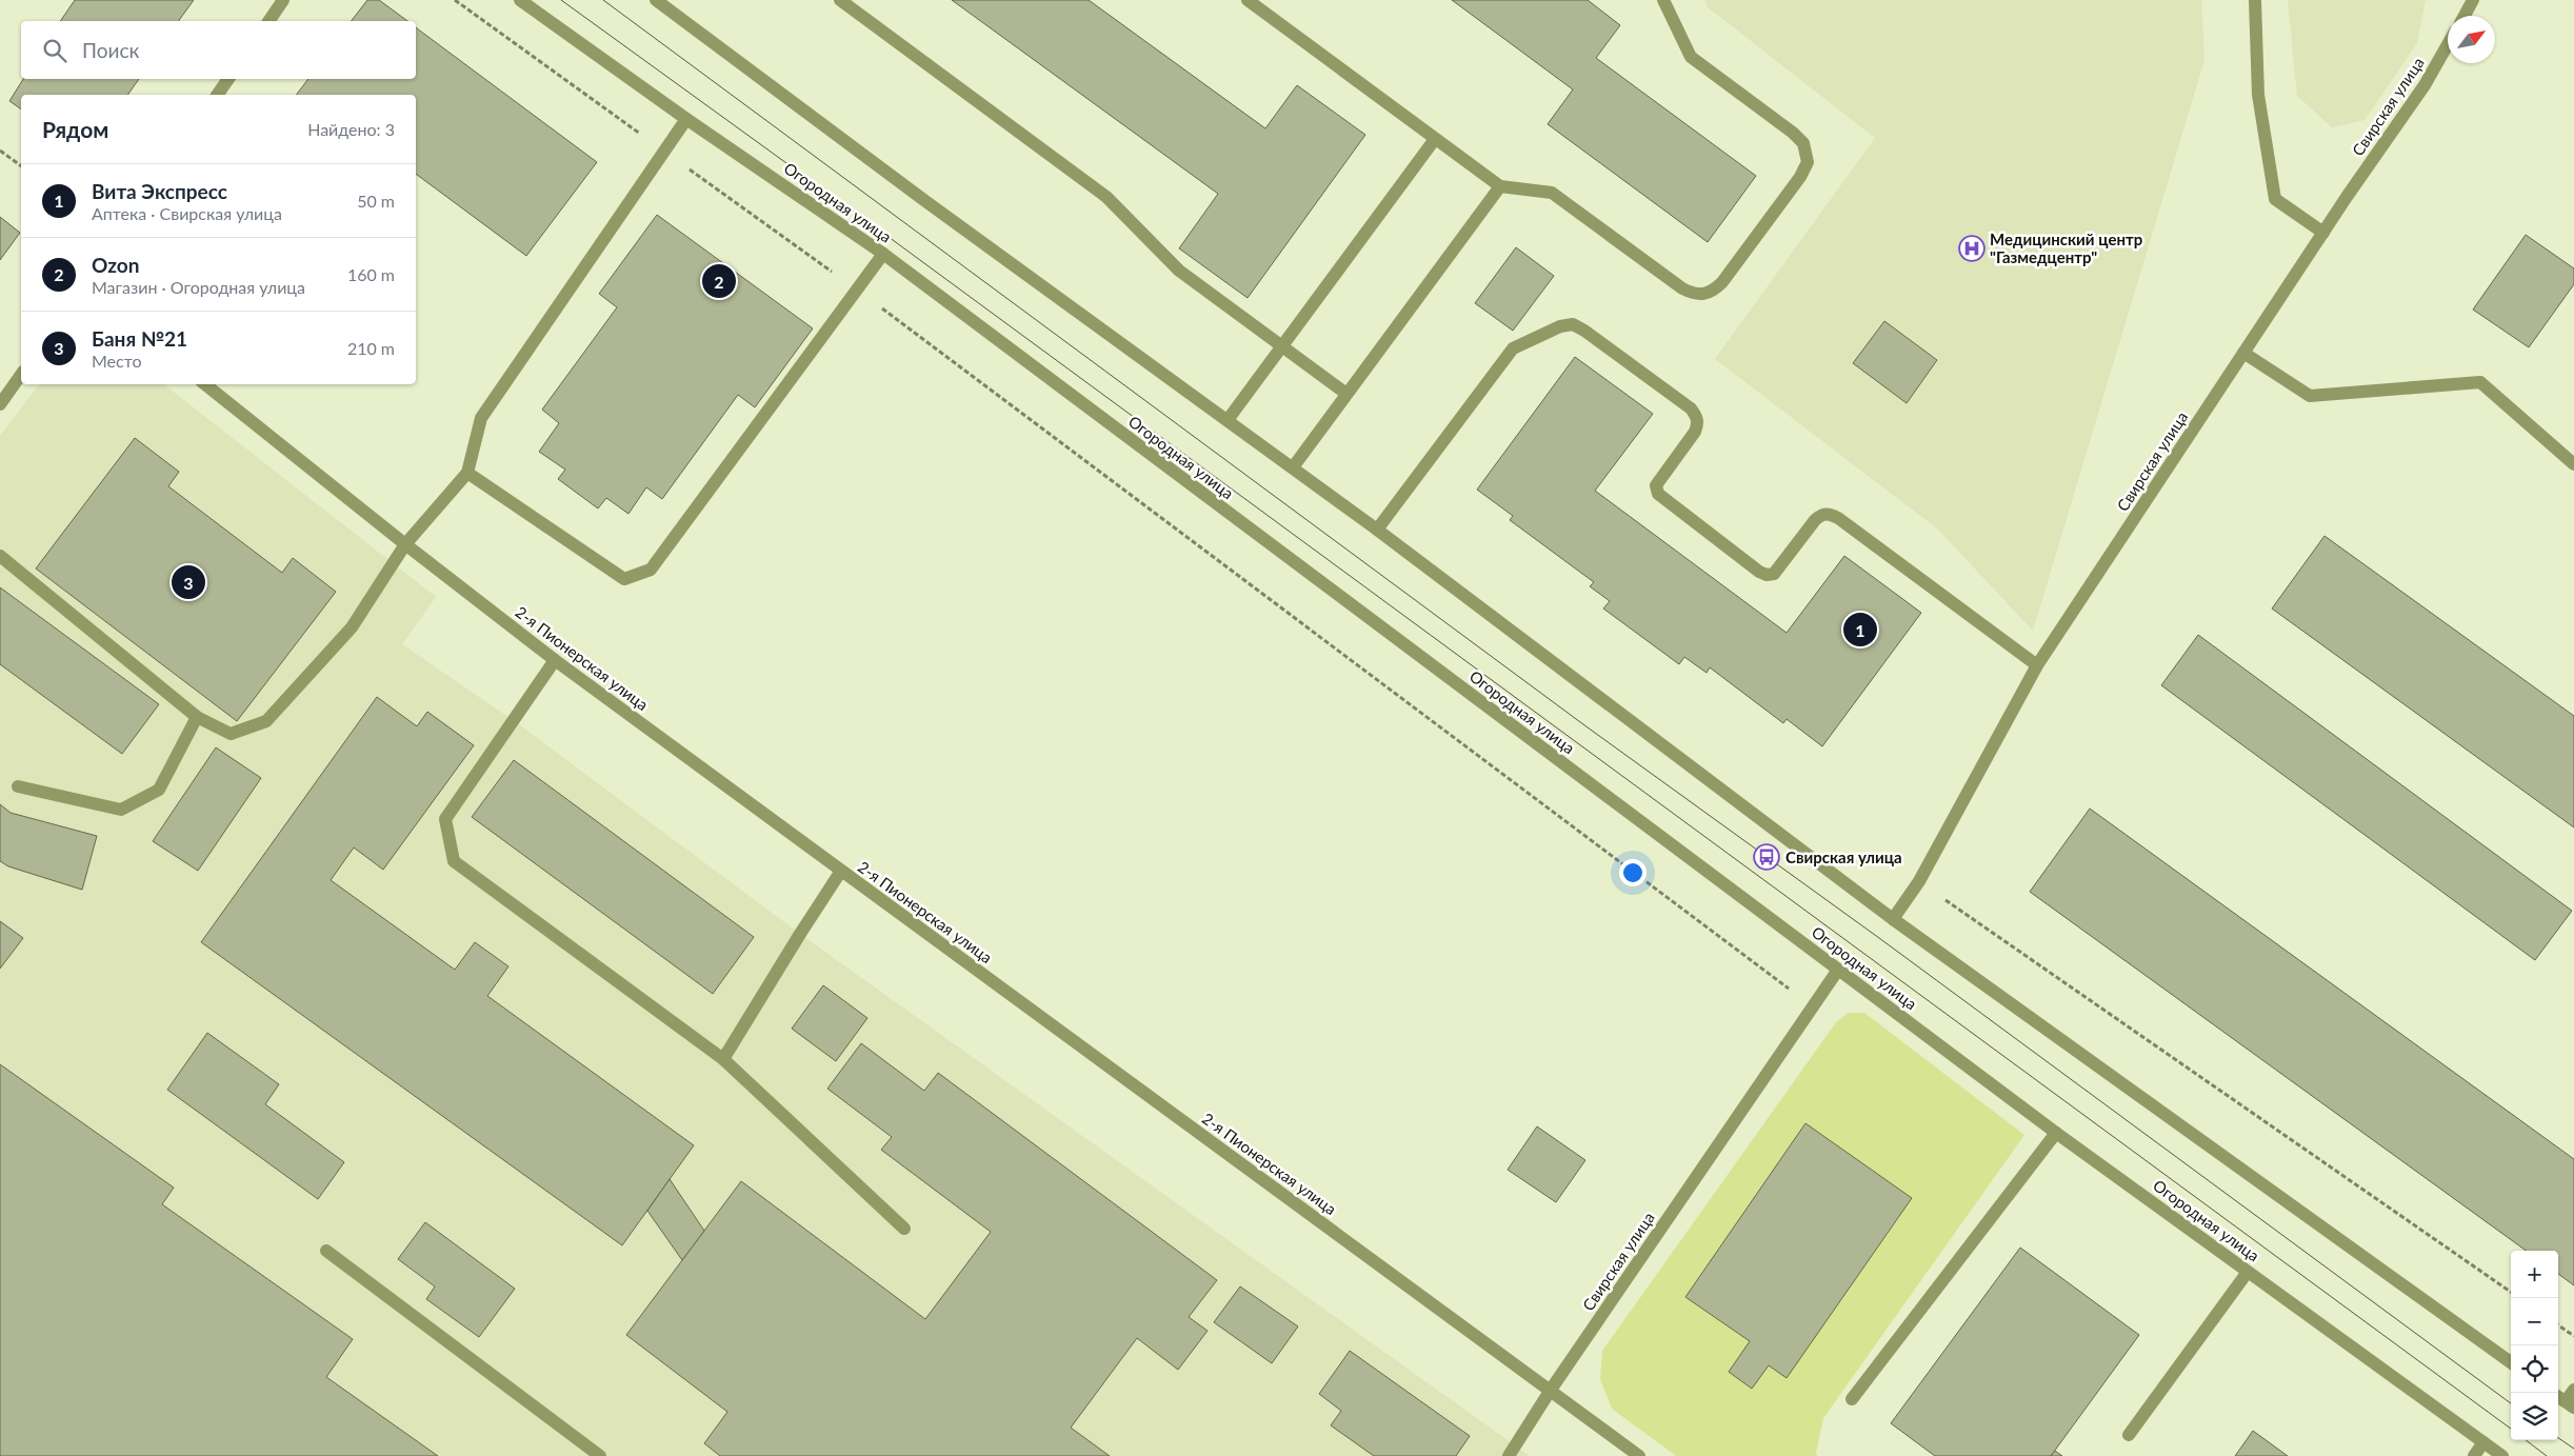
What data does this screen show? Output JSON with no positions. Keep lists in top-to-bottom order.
{
  "streets": {
    "street": ["Свирская улица", "Огородная улица", "2-я Пионерская улица"]
  },
  "crossings": [
    ["Свирская улица", "Огородная улица"],
    ["Свирская улица", "2-я Пионерская улица"]
  ],
  "places": {
    "hospital": ["Медицинский центр \"Газмедцентр\""],
    "bus stop": ["Свирская улица"]
  },
  "north": "top right",
  "page": {
    "search": "Поиск",
    "heading": ["Рядом", "Найдено: 3"],
    "list": [
      {
        "mark": "1",
        "name": "Вита Экспресс",
        "note": "Аптека · Свирская улица",
        "value": "50 m"
      },
      {
        "mark": "2",
        "name": "Ozon",
        "note": "Магазин · Огородная улица",
        "value": "160 m"
      },
      {
        "mark": "3",
        "name": "Баня №21",
        "note": "Место",
        "value": "210 m"
      }
    ],
    "pins": ["2", "3", "1"],
    "map_buttons": ["+", "−"]
  }
}
